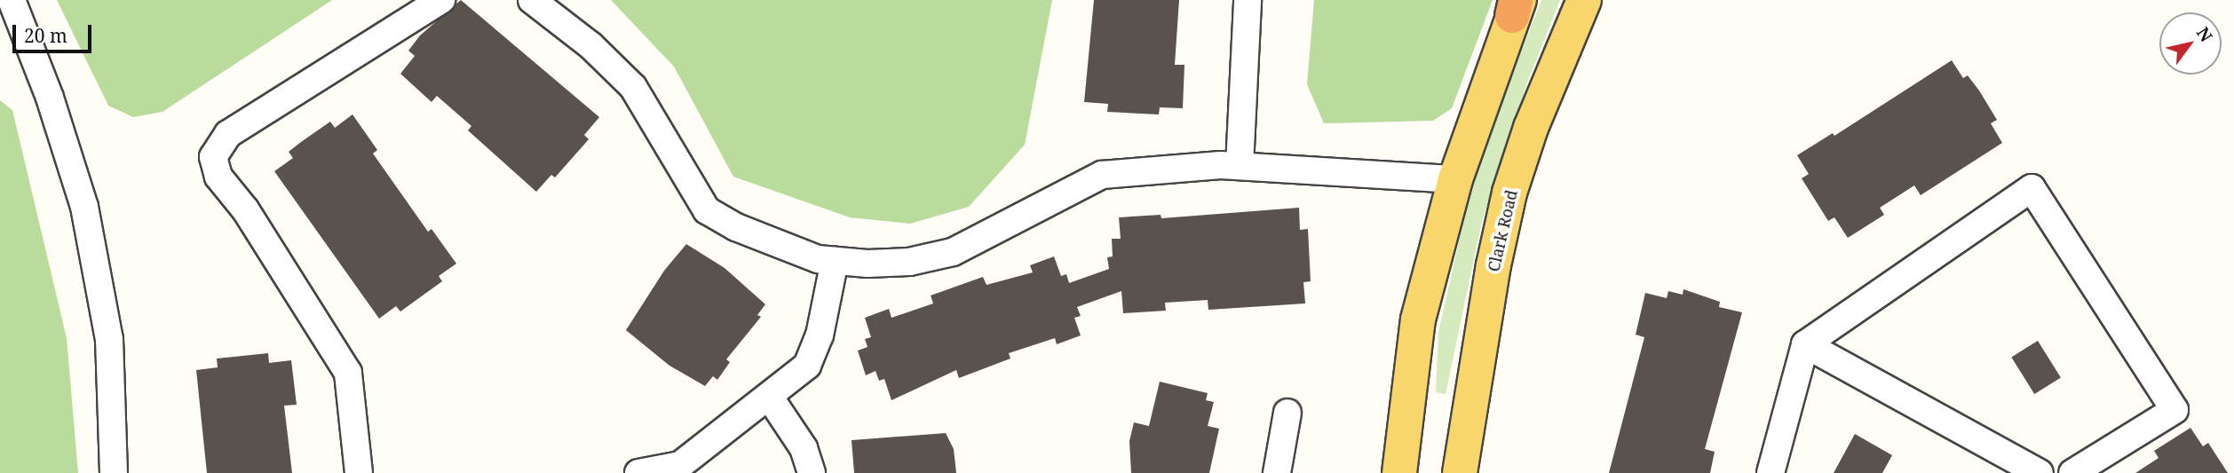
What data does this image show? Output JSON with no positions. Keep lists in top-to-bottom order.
{
  "streets": {
    "main road": ["Clark Road"]
  },
  "scale_bar": "20 m",
  "north": "top right"
}
